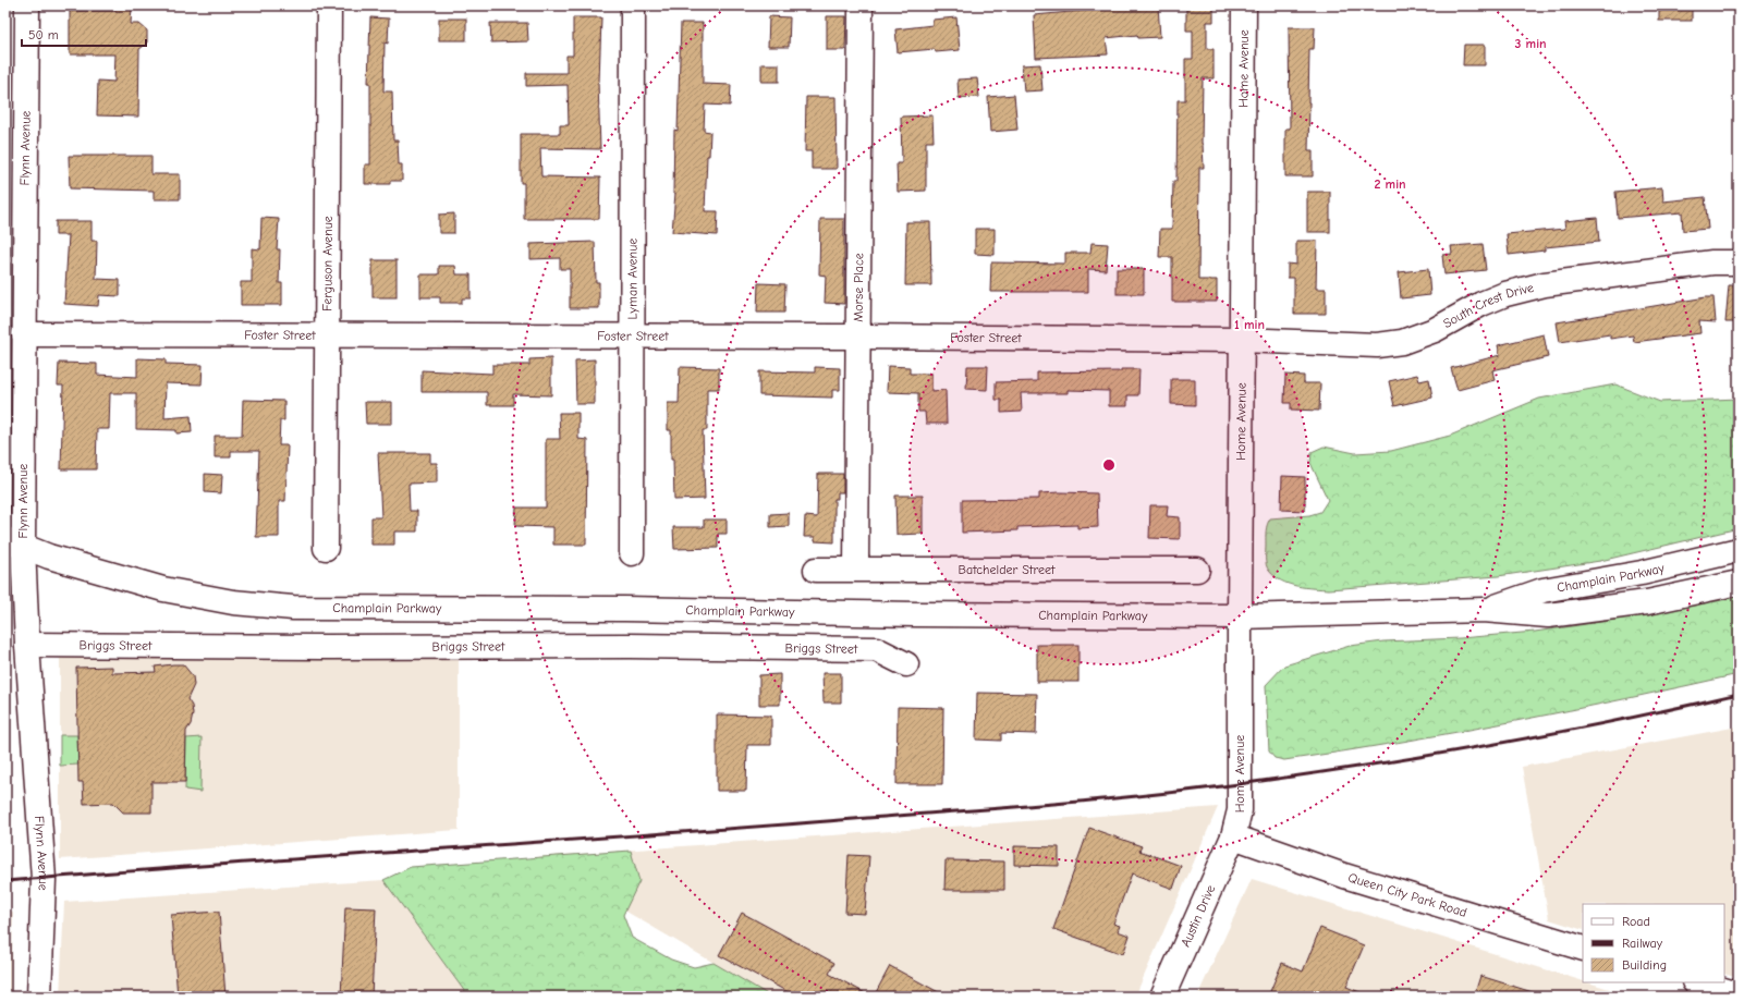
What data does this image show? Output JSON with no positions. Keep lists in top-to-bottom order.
{
  "streets": {
    "street": [
      "Home Avenue",
      "Flynn Avenue",
      "Ferguson Avenue",
      "Lyman Avenue",
      "Morse Place",
      "South Crest Drive",
      "Foster Street",
      "Batchelder Street",
      "Champlain Parkway",
      "Briggs Street",
      "Queen City Park Road",
      "Austin Drive"
    ]
  },
  "crossings": [
    ["Home Avenue", "South Crest Drive"],
    ["Home Avenue", "Foster Street"],
    ["Home Avenue", "Champlain Parkway"],
    ["Home Avenue", "Queen City Park Road"],
    ["Home Avenue", "Austin Drive"],
    ["Flynn Avenue", "Foster Street"],
    ["Flynn Avenue", "Champlain Parkway"],
    ["Flynn Avenue", "Briggs Street"],
    ["Ferguson Avenue", "Foster Street"],
    ["Lyman Avenue", "Foster Street"],
    ["Morse Place", "Foster Street"],
    ["Morse Place", "Batchelder Street"],
    ["South Crest Drive", "Foster Street"],
    ["Queen City Park Road", "Austin Drive"]
  ],
  "legend": ["Road", "Railway", "Building"],
  "scale_bar": "50 m",
  "rings": ["3 min", "2 min", "1 min"]
}
